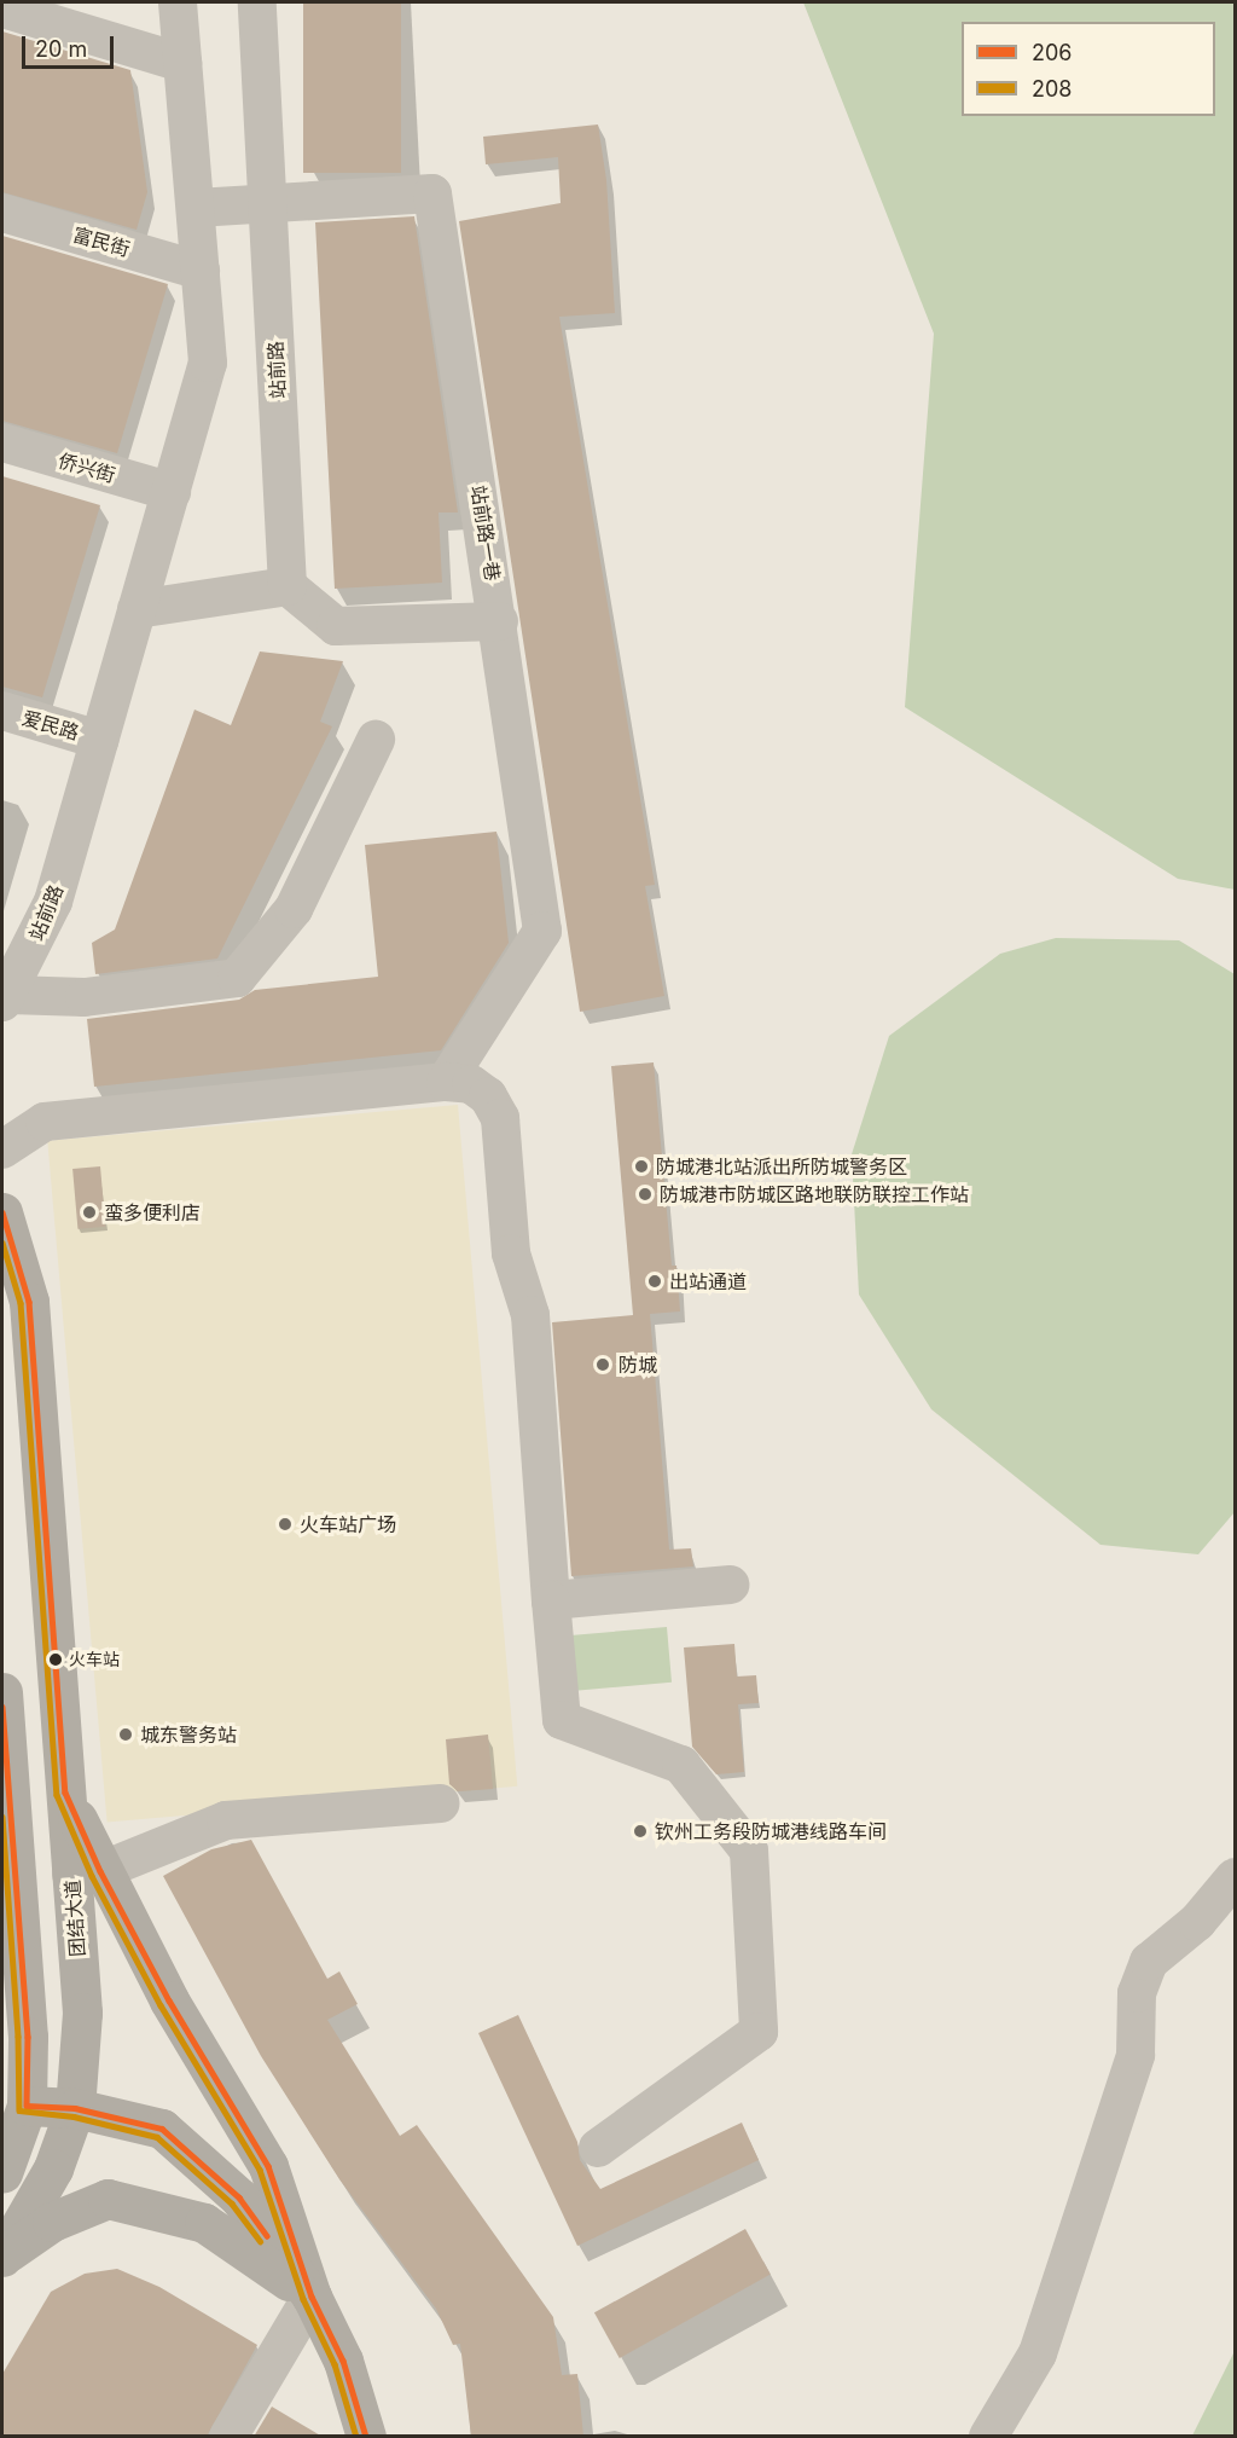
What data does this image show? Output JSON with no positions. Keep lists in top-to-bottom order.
{
  "streets": {
    "main road": ["团结大道"],
    "street": [
      "富民街",
      "站前路",
      "侨兴街",
      "站前路一巷",
      "爱民路"
    ]
  },
  "crossings": [
    ["富民街", "站前路"],
    ["站前路", "侨兴街"],
    ["站前路", "站前路一巷"],
    ["站前路", "爱民路"]
  ],
  "places": [
    "防城港北站派出所防城警务区",
    "防城港市防城区路地联防联控工作站",
    "蛮多便利店",
    "出站通道",
    "防城",
    "火车站广场",
    "火车站",
    "城东警务站",
    "钦州工务段防城港线路车间"
  ],
  "lines": ["transit line 206", "transit line 208"],
  "legend": ["206", "208"],
  "scale_bar": "20 m"
}
